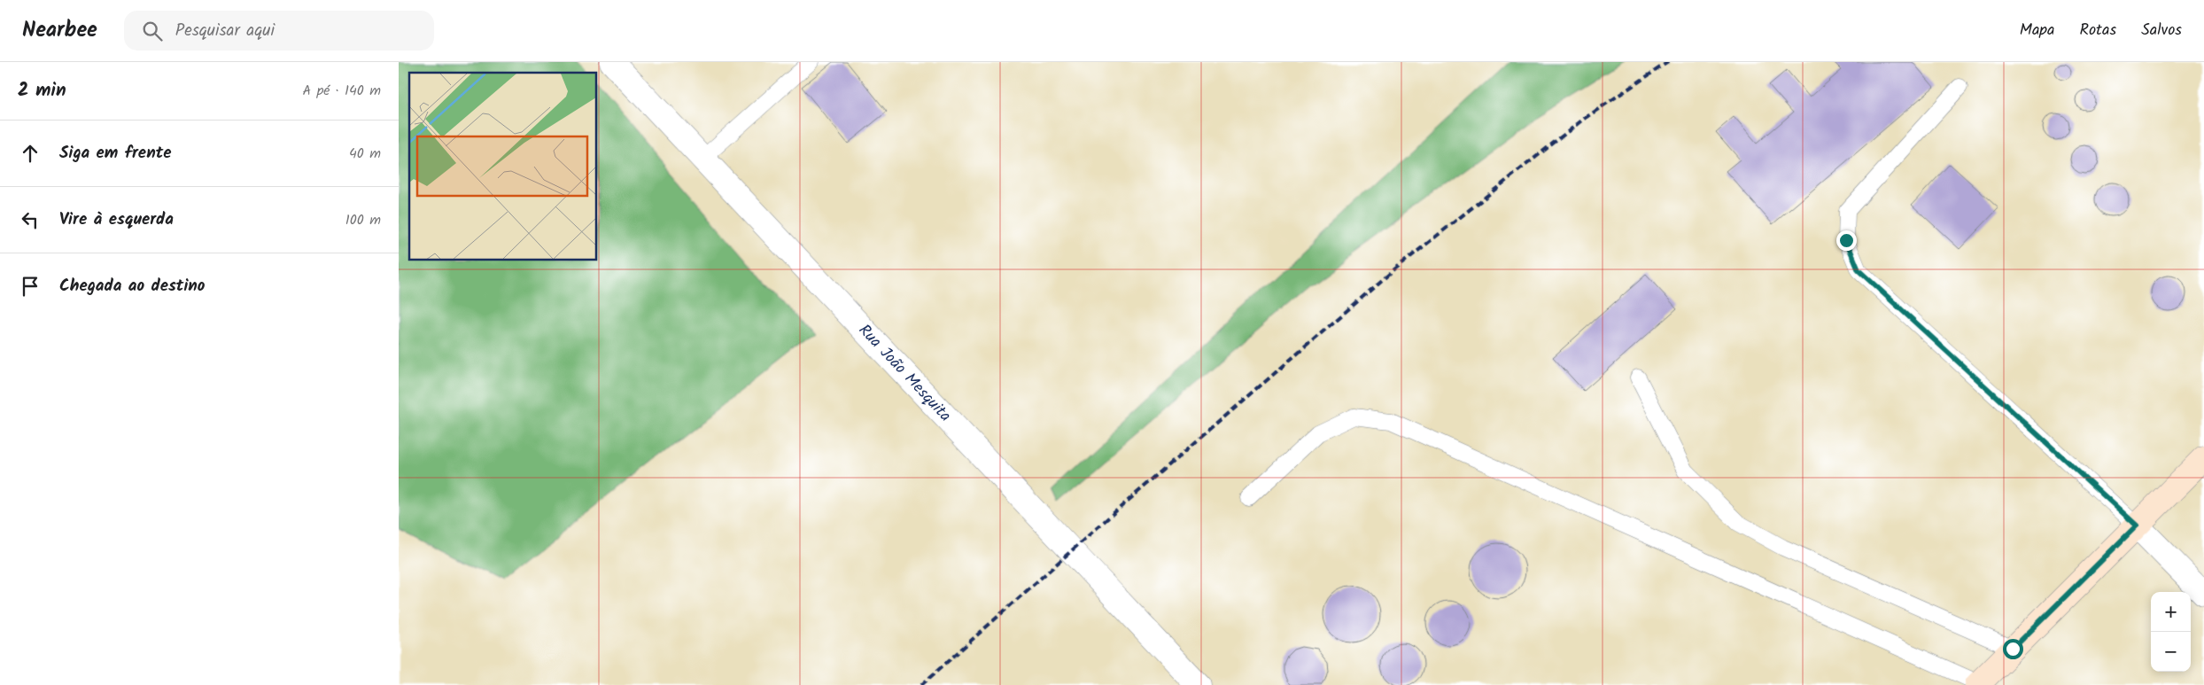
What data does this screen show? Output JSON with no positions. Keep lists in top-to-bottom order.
{
  "streets": {
    "street": ["Rua João Mesquita"]
  },
  "page": {
    "header": "Nearbee",
    "search": "Pesquisar aqui",
    "nav": ["Mapa", "Rotas", "Salvos"],
    "heading": ["2 min", "A pé · 140 m"],
    "list": [
      ["Siga em frente", "40 m"],
      ["Vire à esquerda", "100 m"],
      "Chegada ao destino"
    ],
    "map_buttons": ["+", "−"]
  }
}
